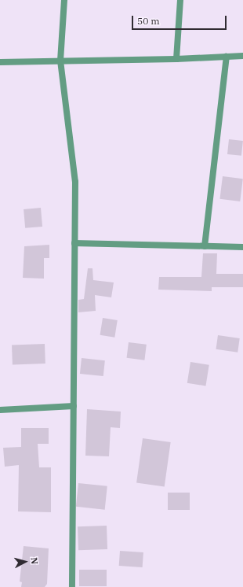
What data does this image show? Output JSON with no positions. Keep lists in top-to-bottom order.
{
  "scale_bar": "50 m",
  "north": "right"
}
